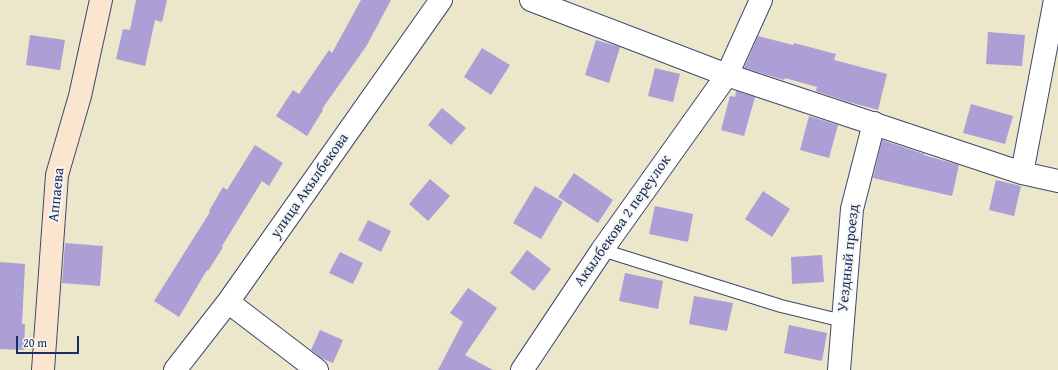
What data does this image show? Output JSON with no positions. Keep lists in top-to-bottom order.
{
  "streets": {
    "street": [
      "улица Акылбекова",
      "Аппаева",
      "Акылбекова 2 переулок",
      "Уездный проезд"
    ]
  },
  "scale_bar": "20 m"
}
